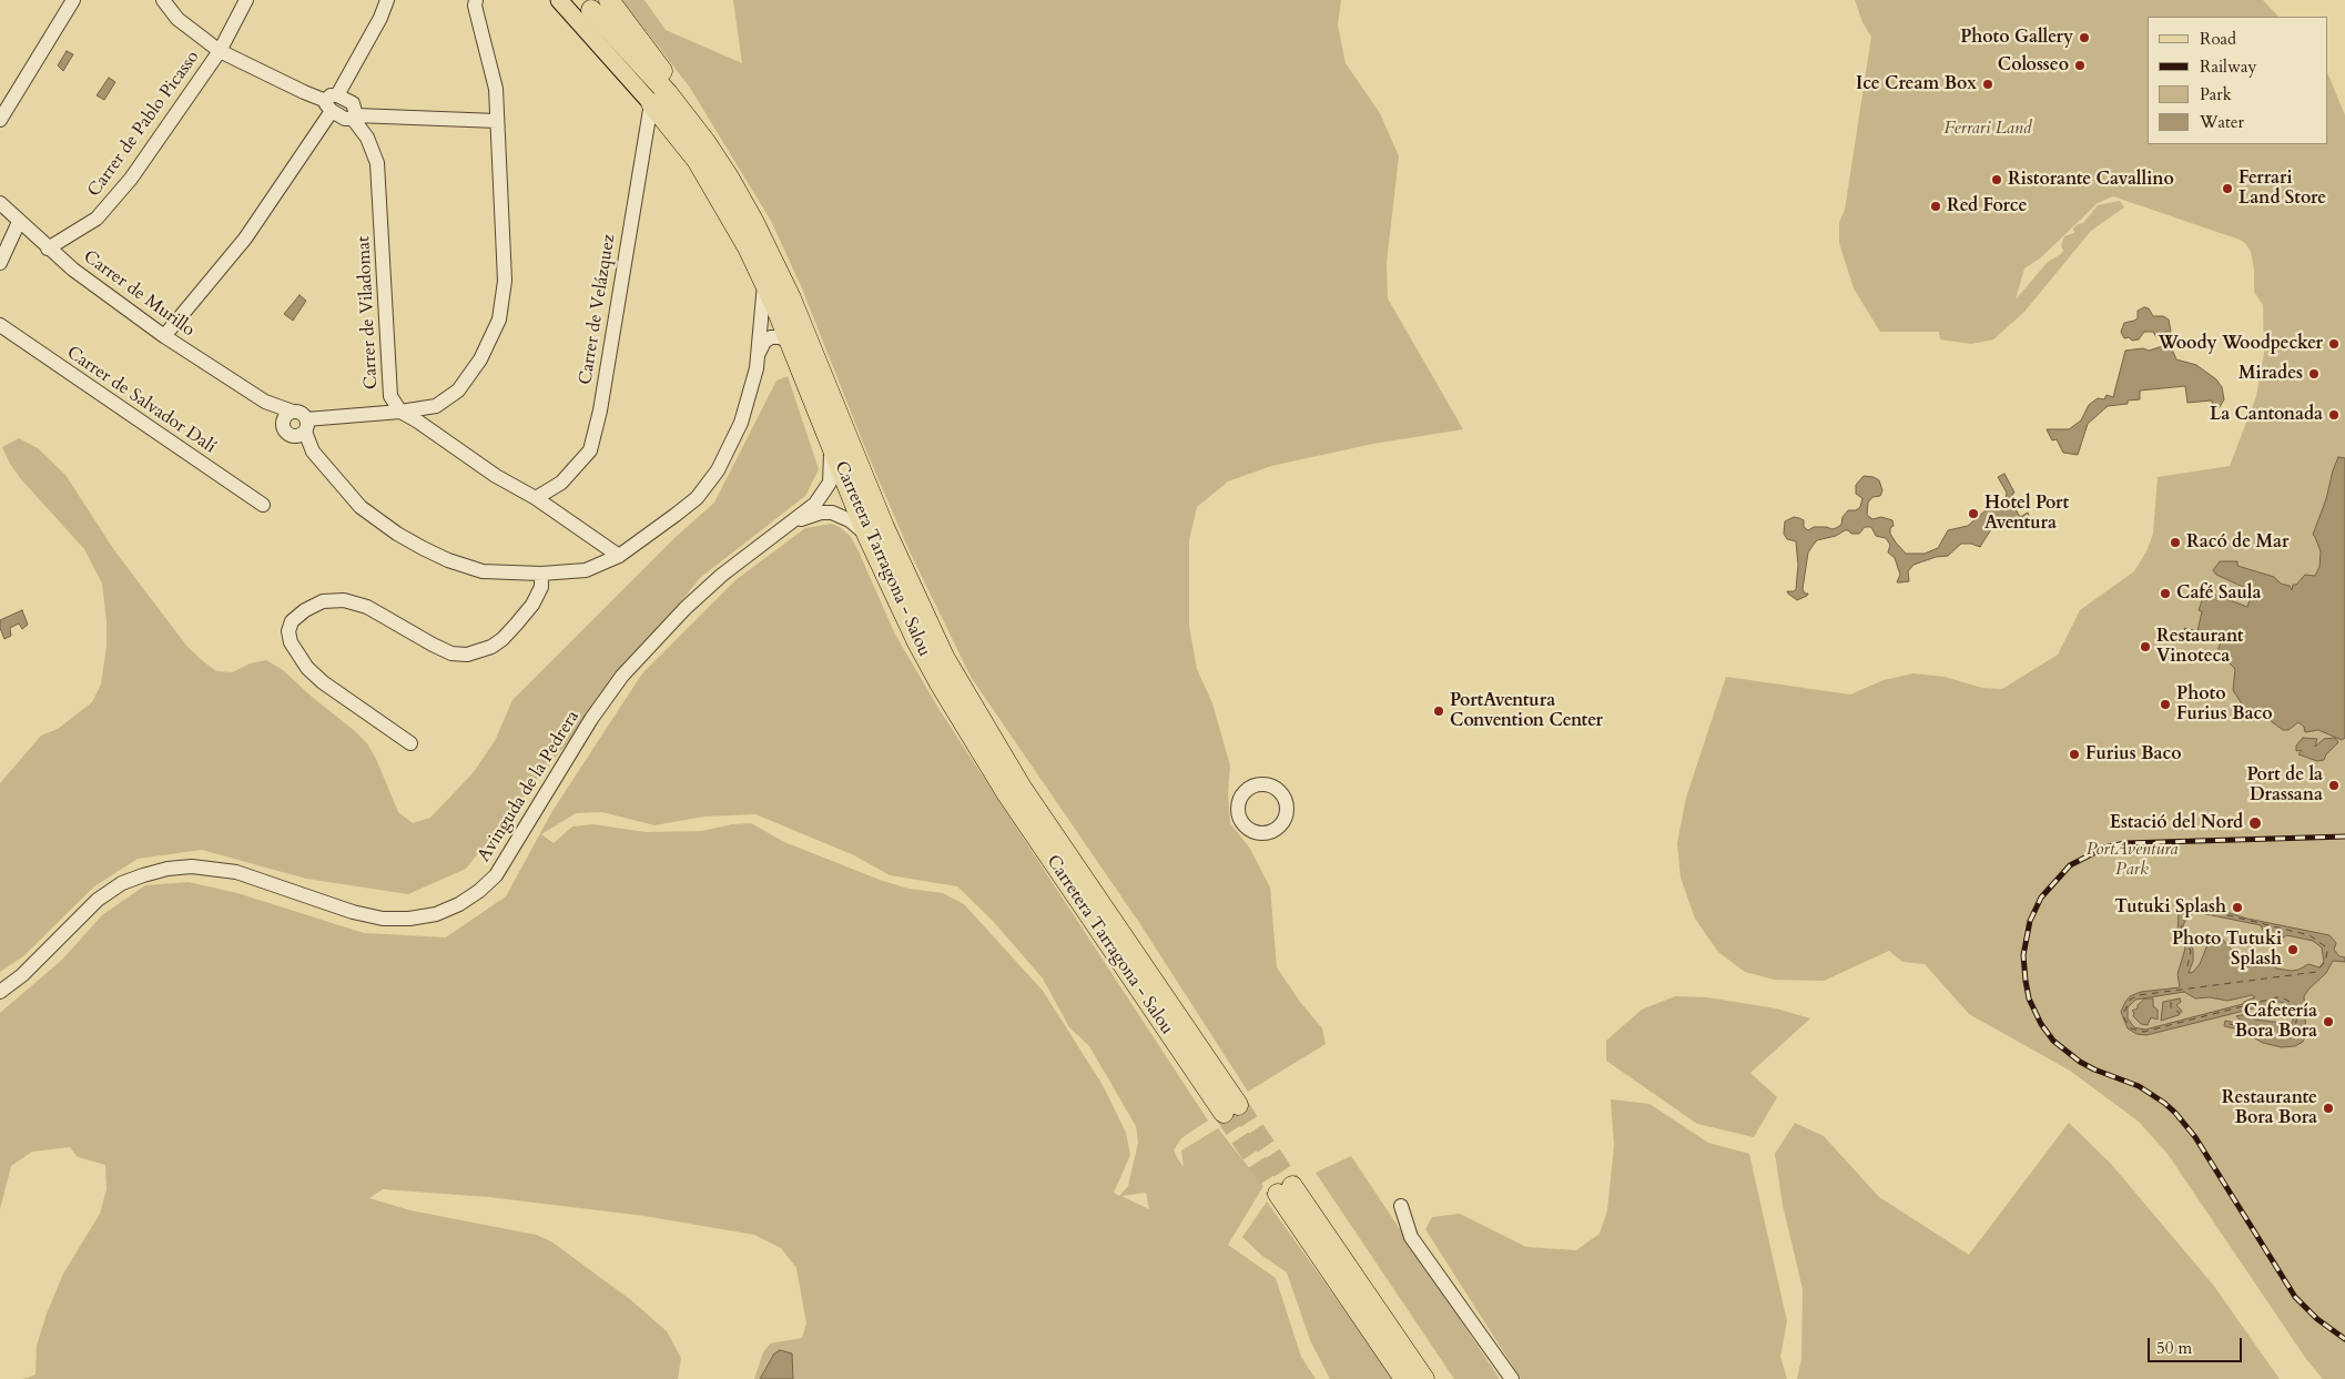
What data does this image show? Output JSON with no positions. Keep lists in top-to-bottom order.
{
  "streets": {
    "highway": ["Carretera Tarragona - Salou"],
    "street": [
      "Carrer de Pablo Picasso",
      "Carrer de Murillo",
      "Carrer de Velázquez",
      "Carrer de Viladomat",
      "Carrer de Salvador Dalí",
      "Avinguda de la Pedrera"
    ]
  },
  "crossings": [
    ["Carrer de Pablo Picasso", "Carrer de Murillo"],
    ["Carrer de Velázquez", "Carretera Tarragona - Salou"],
    ["Carretera Tarragona - Salou", "Avinguda de la Pedrera"]
  ],
  "parks": ["Ferrari Land", "PortAventura Park"],
  "places": [
    "Photo Gallery",
    "Colosseo",
    "Ice Cream Box",
    "Ristorante Cavallino",
    "Ferrari Land Store",
    "Red Force",
    "Woody Woodpecker",
    "Mirades",
    "La Cantonada",
    "Hotel Port Aventura",
    "Racó de Mar",
    "Café Saula",
    "Restaurant Vinoteca",
    "Photo Furius Baco",
    "PortAventura Convention Center",
    "Furius Baco",
    "Port de la Drassana",
    "Estació del Nord",
    "Tutuki Splash",
    "Photo Tutuki Splash",
    "Cafetería Bora Bora",
    "Restaurante Bora Bora"
  ],
  "legend": [
    "Road",
    "Railway",
    "Park",
    "Water"
  ],
  "scale_bar": "50 m"
}
